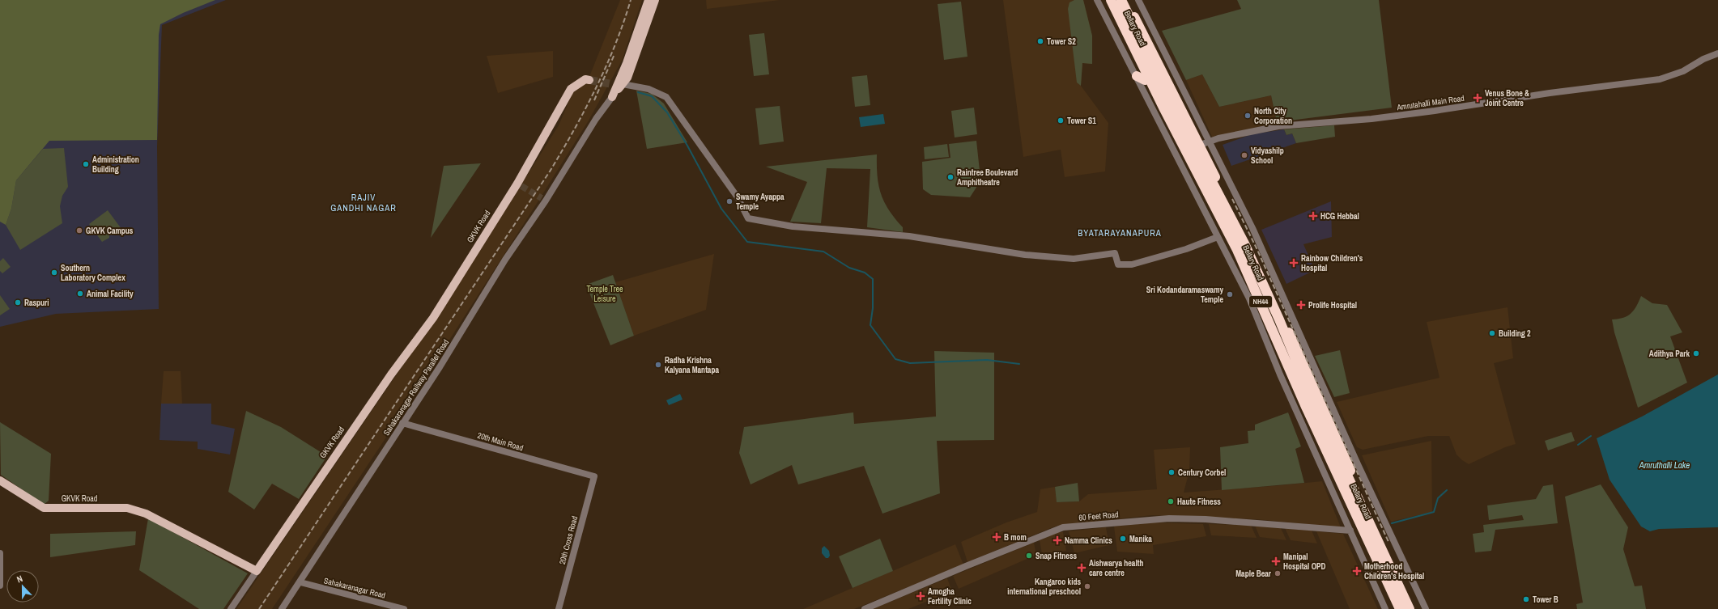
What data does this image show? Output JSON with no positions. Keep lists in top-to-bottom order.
{
  "streets": {
    "highway": ["Bellary Road", "NH44"],
    "main road": ["GKVK Road"],
    "street": [
      "Amrutahalli Main Road",
      "Sahakaranagar Railway Parallel Road",
      "20th Main Road",
      "60 Feet Road",
      "20th Cross Road",
      "Sahakaranagar Road"
    ]
  },
  "crossings": [
    ["Bellary Road", "Amrutahalli Main Road"],
    ["Sahakaranagar Railway Parallel Road", "20th Main Road"],
    ["Sahakaranagar Railway Parallel Road", "Sahakaranagar Road"],
    ["20th Main Road", "20th Cross Road"]
  ],
  "districts": ["RAJIV GANDHI NAGAR", "BYATARAYANAPURA"],
  "water": ["Amruthalli Lake"],
  "parks": ["Temple Tree Leisure"],
  "places": {
    "other": [
      "Tower S2",
      "North City Corporation",
      "Tower S1",
      "Vidyashilp School",
      "Administration Building",
      "Raintree Boulevard Amphitheatre",
      "Swamy Ayappa Temple",
      "GKVK Campus",
      "Southern Laboratory Complex",
      "Animal Facility",
      "Sri Kodandaramaswamy Temple",
      "Raspuri",
      "Building 2",
      "Adithya Park",
      "Radha Krishna Kalyana Mantapa",
      "Century Corbel",
      "Haute Fitness",
      "Manika",
      "Snap Fitness",
      "Maple Bear",
      "Kangaroo kids international preschool",
      "Tower B"
    ],
    "health": [
      "Venus Bone & Joint Centre",
      "HCG Hebbal",
      "Rainbow Children's Hospital",
      "Prolife Hospital",
      "B mom",
      "Namma Clinics",
      "Manipal Hospital OPD",
      "Aishwarya health care centre",
      "Motherhood Children's Hospital",
      "Amogha Fertility Clinic"
    ]
  },
  "north": "top"
}
